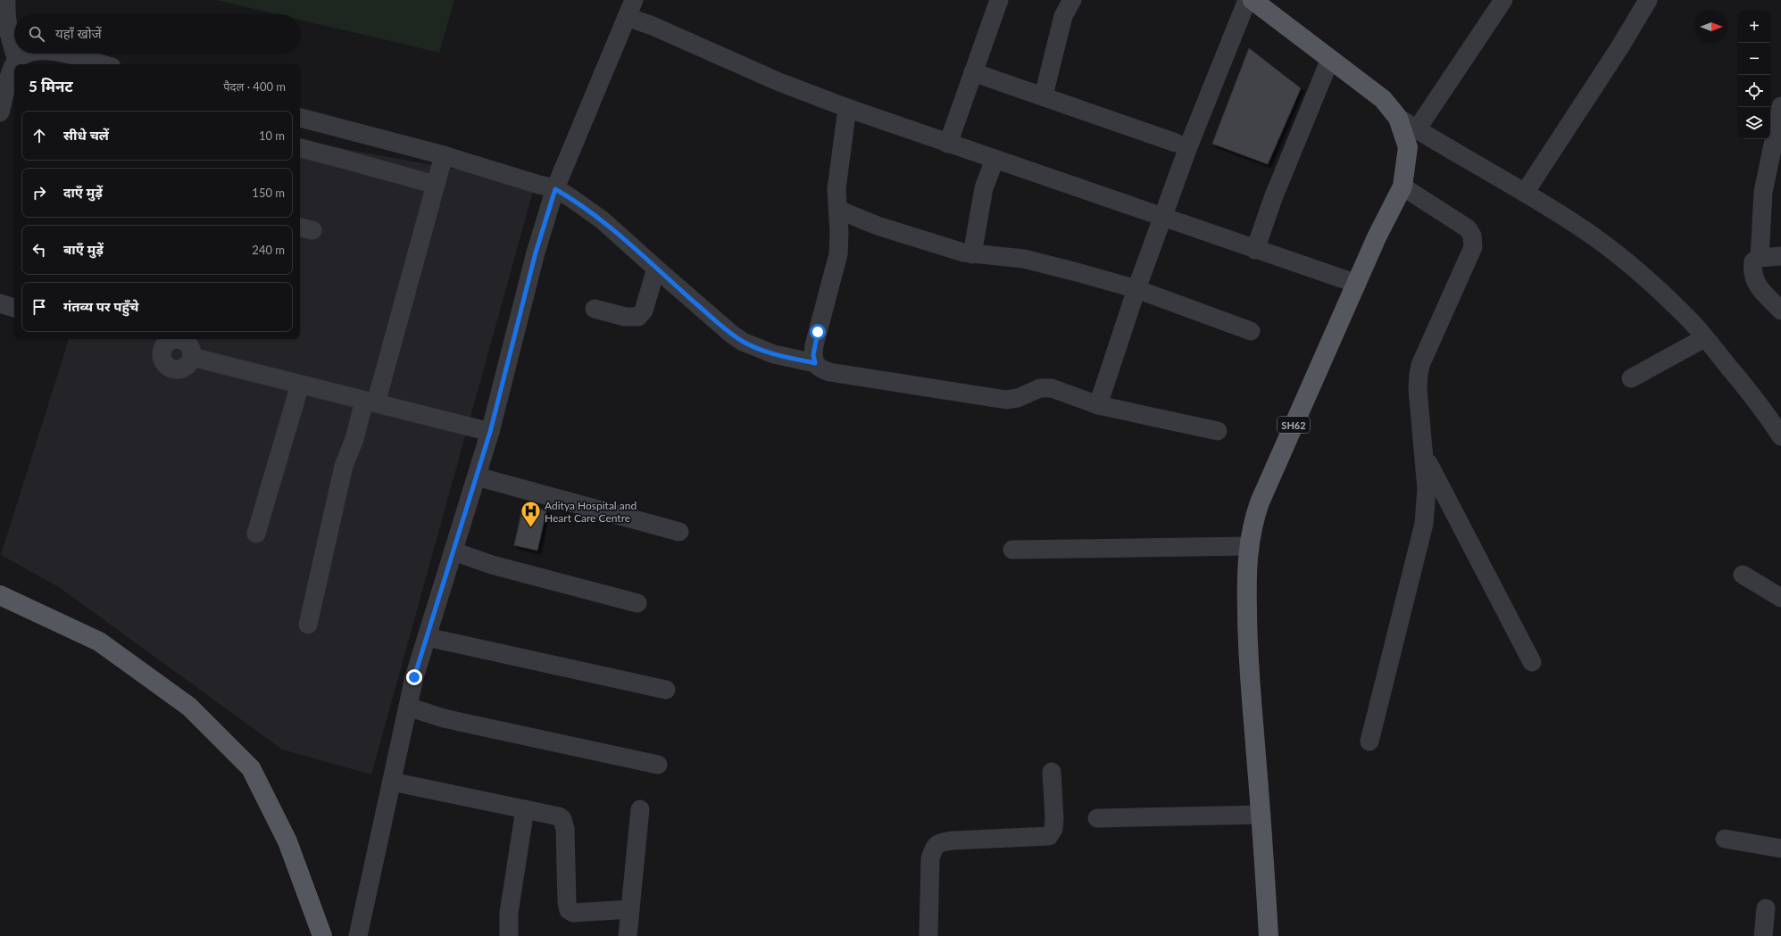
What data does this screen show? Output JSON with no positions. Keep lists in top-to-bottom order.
{
  "streets": {
    "main road": ["SH62"]
  },
  "places": {
    "hospital": ["Aditya Hospital and Heart Care Centre"]
  },
  "north": "right",
  "page": {
    "map_buttons": ["+", "−"],
    "search": "यहाँ खोजें",
    "heading": ["5 मिनट", "पैदल · 400 m"],
    "list": [
      ["सीधे चलें", "10 m"],
      ["दाएँ मुड़ें", "150 m"],
      ["बाएँ मुड़ें", "240 m"],
      "गंतव्य पर पहुँचे"
    ]
  }
}
